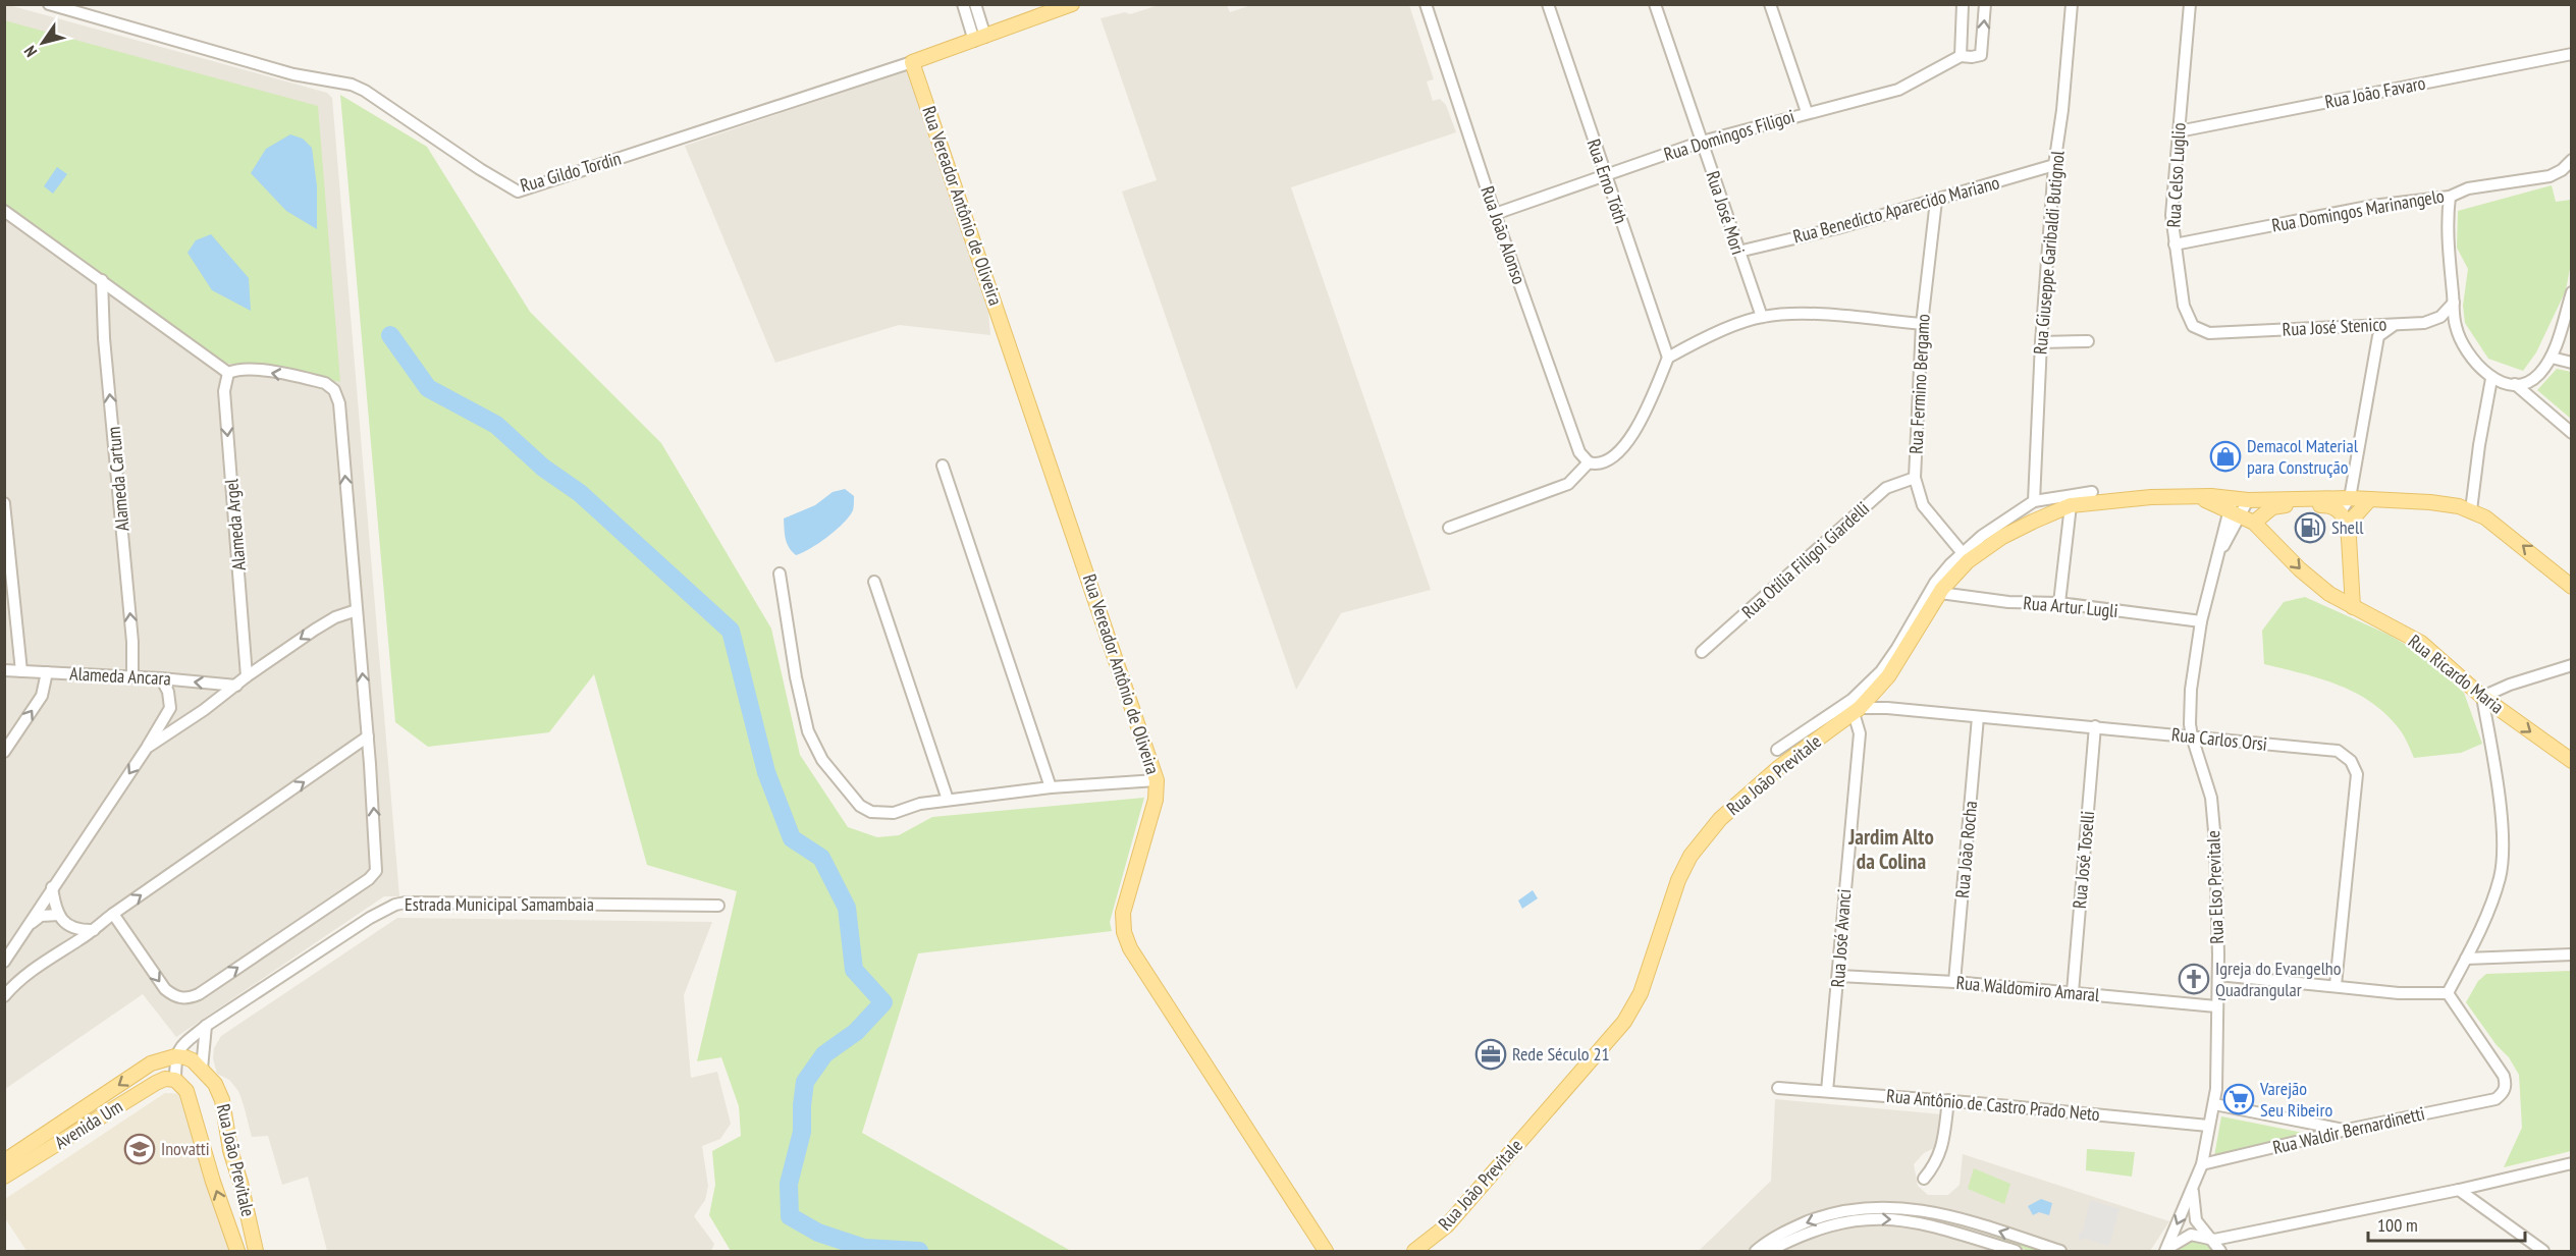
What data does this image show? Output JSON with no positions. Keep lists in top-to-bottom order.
{
  "streets": {
    "main road": [
      "Rua Gildo Tordin",
      "Rua Vereador Antônio de Oliveira",
      "Rua Ricardo Maria",
      "Rua João Previtale",
      "Avenida Um"
    ],
    "street": [
      "Rua João Favaro",
      "Rua Domingos Filigoi",
      "Rua Celso Luglio",
      "Rua Erno Tóth",
      "Rua Benedicto Aparecido Mariano",
      "Rua Domingos Marinangelo",
      "Rua José Mori",
      "Rua João Alonso",
      "Rua Giuseppe Garibaldi Butignol",
      "Rua José Stenico",
      "Rua Fermino Bergamo",
      "Alameda Cartum",
      "Alameda Argel",
      "Rua Otília Filigoi Giardelli",
      "Rua Artur Lugli",
      "Alameda Ancara",
      "Rua Carlos Orsi",
      "Rua João Rocha",
      "Rua José Toselli",
      "Rua Elso Previtale",
      "Estrada Municipal Samambaia",
      "Rua José Avanci",
      "Rua Waldomiro Amaral",
      "Rua Antônio de Castro Prado Neto",
      "Rua Waldir Bernardinetti"
    ]
  },
  "crossings": [
    ["Rua João Favaro", "Rua Celso Luglio"],
    ["Rua Domingos Filigoi", "Rua Erno Tóth"],
    ["Rua Domingos Filigoi", "Rua José Mori"],
    ["Rua Domingos Filigoi", "Rua João Alonso"],
    ["Rua Gildo Tordin", "Rua Vereador Antônio de Oliveira"],
    ["Rua Celso Luglio", "Rua Domingos Marinangelo"],
    ["Rua Celso Luglio", "Rua José Stenico"],
    ["Rua Benedicto Aparecido Mariano", "Rua José Mori"],
    ["Rua Benedicto Aparecido Mariano", "Rua Giuseppe Garibaldi Butignol"],
    ["Rua Benedicto Aparecido Mariano", "Rua Fermino Bergamo"],
    ["Rua Giuseppe Garibaldi Butignol", "Rua João Previtale"],
    ["Rua Fermino Bergamo", "Rua Otília Filigoi Giardelli"],
    ["Rua Fermino Bergamo", "Rua João Previtale"],
    ["Alameda Cartum", "Alameda Ancara"],
    ["Rua Artur Lugli", "Rua João Previtale"],
    ["Rua Artur Lugli", "Rua Elso Previtale"],
    ["Rua Ricardo Maria", "Rua João Previtale"],
    ["Rua Carlos Orsi", "Rua João Previtale"],
    ["Rua Carlos Orsi", "Rua João Rocha"],
    ["Rua Carlos Orsi", "Rua José Toselli"],
    ["Rua Carlos Orsi", "Rua Elso Previtale"],
    ["Rua Carlos Orsi", "Rua José Avanci"],
    ["Rua João Previtale", "Rua Elso Previtale"],
    ["Rua João Previtale", "Rua José Avanci"],
    ["Rua João Previtale", "Avenida Um"],
    ["Rua João Rocha", "Rua Waldomiro Amaral"],
    ["Rua José Toselli", "Rua Waldomiro Amaral"],
    ["Rua Elso Previtale", "Rua Waldomiro Amaral"],
    ["Rua Elso Previtale", "Rua Antônio de Castro Prado Neto"],
    ["Rua Elso Previtale", "Rua Waldir Bernardinetti"],
    ["Rua José Avanci", "Rua Waldomiro Amaral"],
    ["Rua José Avanci", "Rua Antônio de Castro Prado Neto"]
  ],
  "one_way": ["Alameda Cartum", "Alameda Argel", "Rua Ricardo Maria"],
  "districts": ["Jardim Alto da Colina"],
  "places": {
    "shop": ["Demacol Material para Construção"],
    "fuel station": ["Shell"],
    "church": ["Igreja do Evangelho Quadrangular"],
    "office": ["Rede Século 21"],
    "supermarket": ["Varejão Seu Ribeiro"],
    "school or university": ["Inovatti"]
  },
  "scale_bar": "100 m",
  "north": "bottom left"
}
